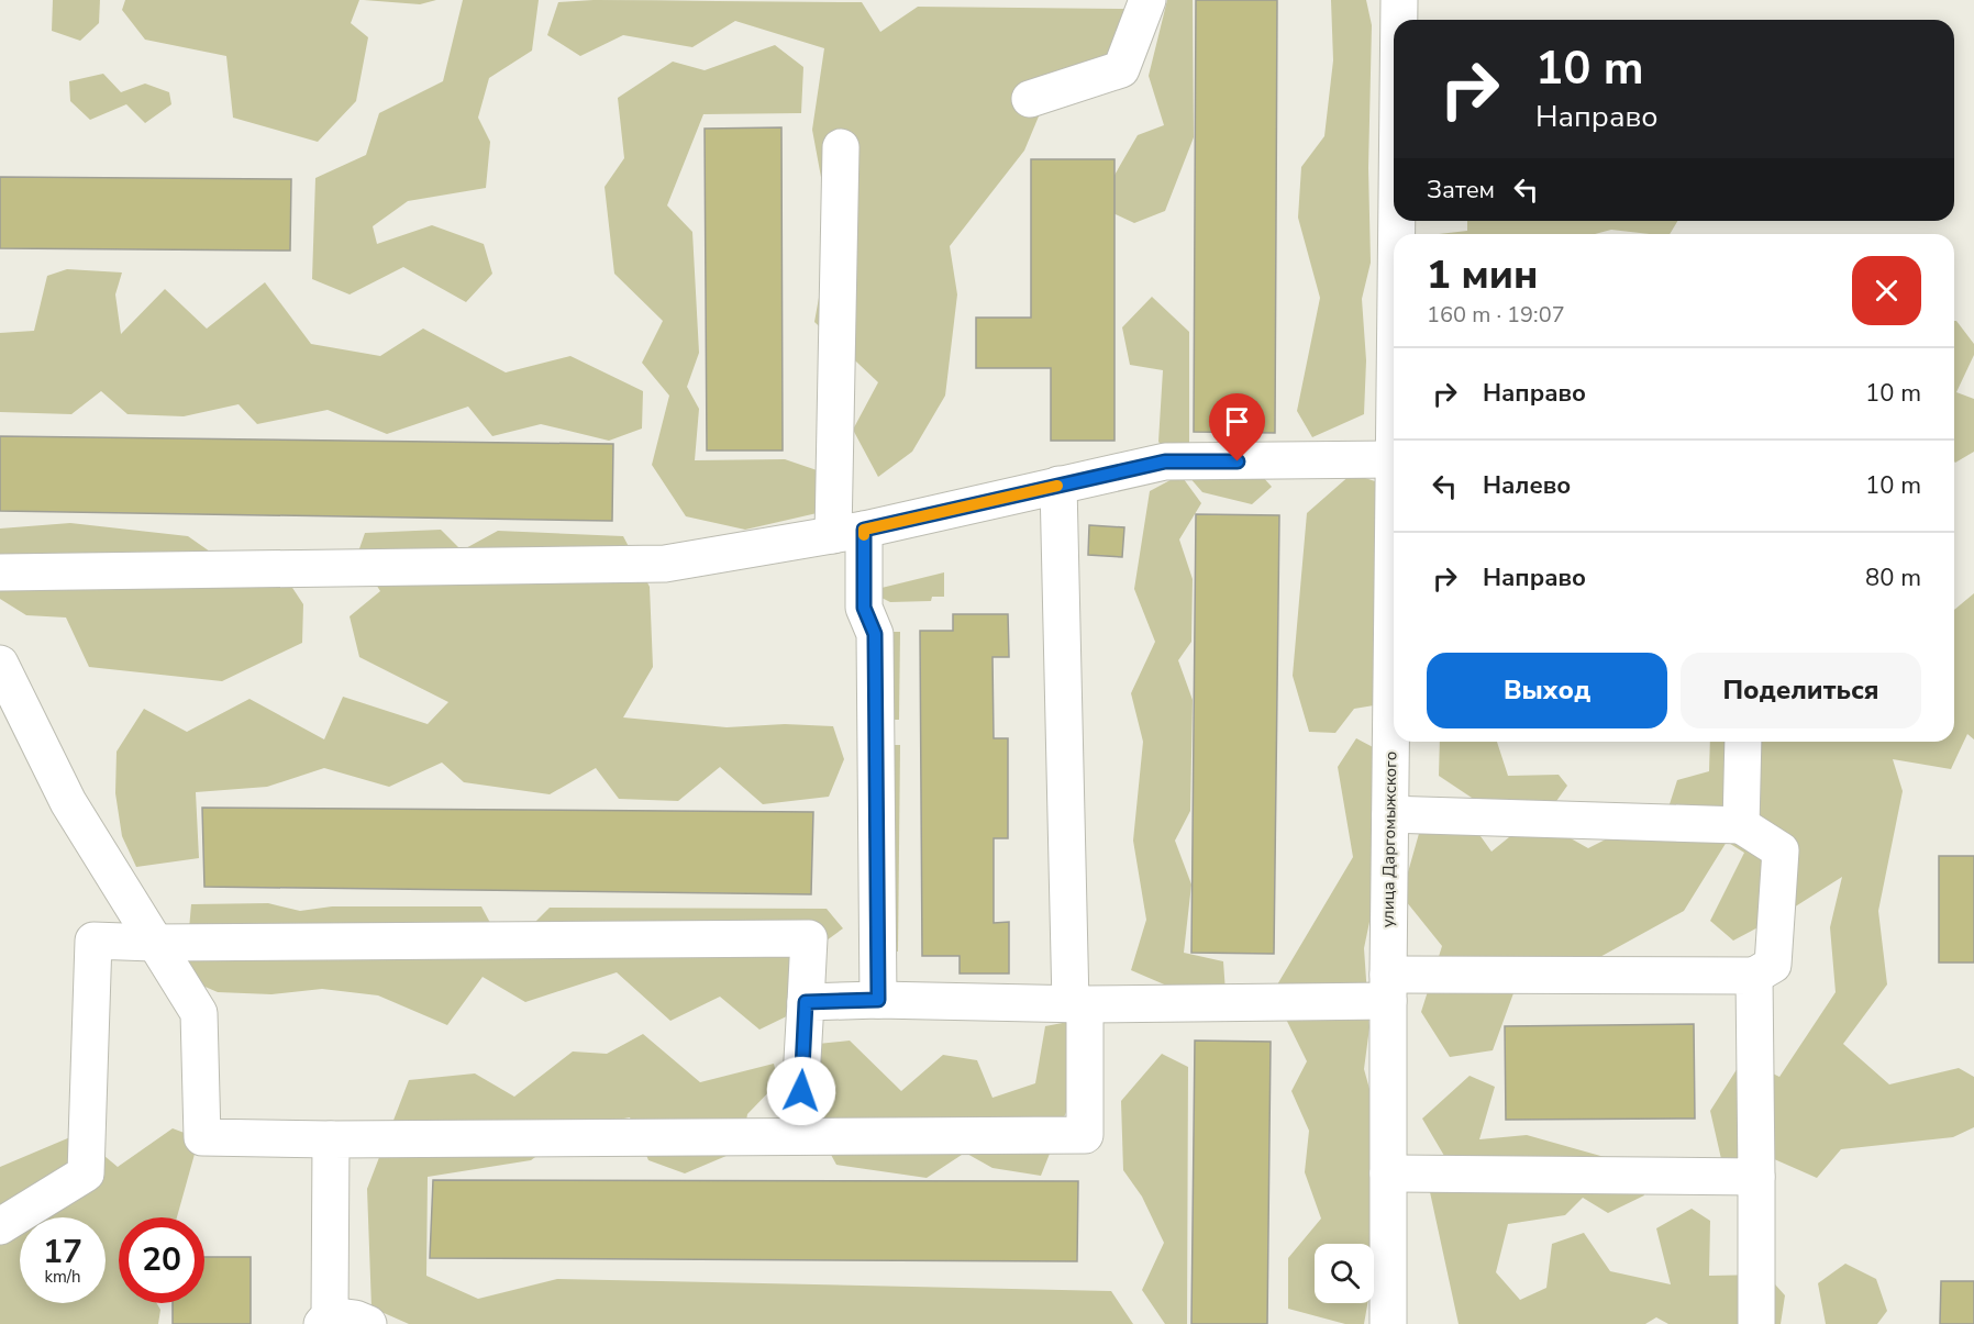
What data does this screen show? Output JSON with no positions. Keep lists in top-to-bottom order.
{
  "streets": {
    "street": ["улица Даргомыжского"]
  },
  "page": {
    "turn": ["10 m", "Направо"],
    "then": "Затем",
    "heading": ["1 мин", "160 m · 19:07"],
    "list": [
      {
        "name": "Направо",
        "value": "10 m"
      },
      {
        "name": "Налево",
        "value": "10 m"
      },
      {
        "name": "Направо",
        "value": "80 m"
      }
    ],
    "buttons": ["Выход", "Поделиться"],
    "speed": "17 km/h",
    "limit": "20"
  }
}
